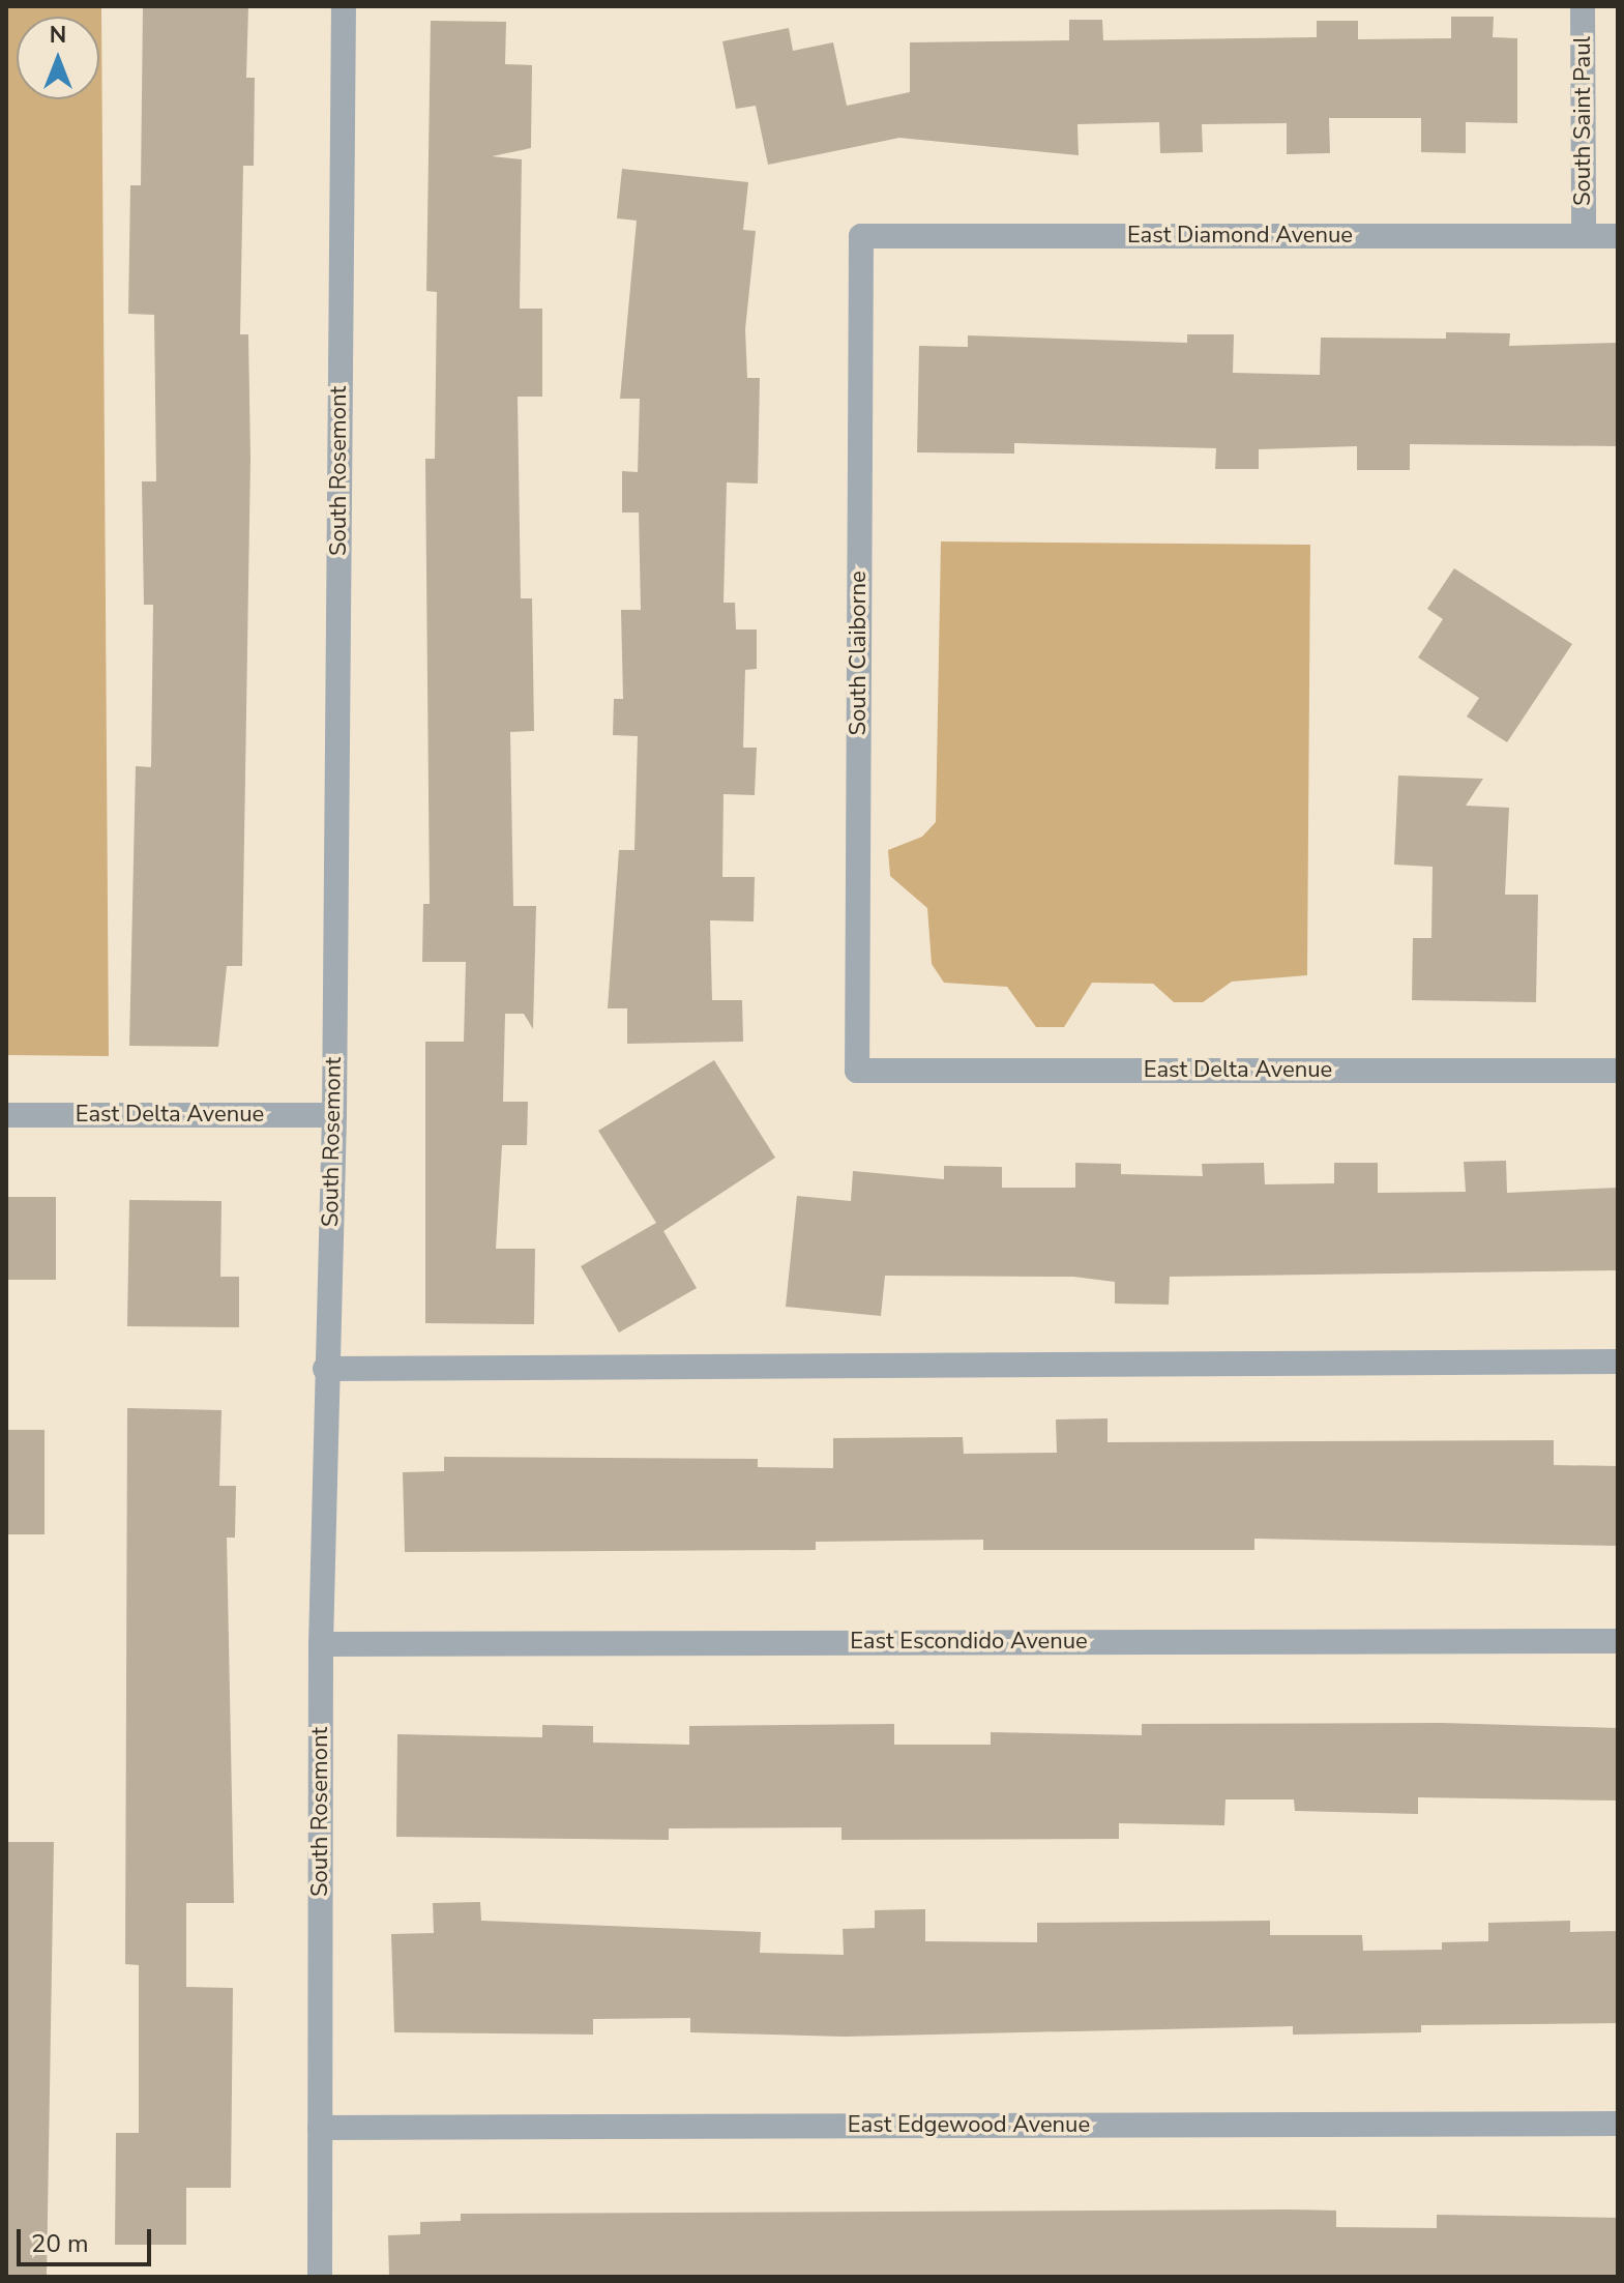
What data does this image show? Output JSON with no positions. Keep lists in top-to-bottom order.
{
  "streets": {
    "street": [
      "South Saint Paul",
      "East Diamond Avenue",
      "South Rosemont",
      "South Claiborne",
      "East Delta Avenue",
      "East Escondido Avenue",
      "East Edgewood Avenue"
    ]
  },
  "crossings": [
    ["South Saint Paul", "East Diamond Avenue"],
    ["East Diamond Avenue", "South Claiborne"],
    ["South Rosemont", "East Delta Avenue"],
    ["South Rosemont", "East Escondido Avenue"],
    ["South Rosemont", "East Edgewood Avenue"],
    ["South Claiborne", "East Delta Avenue"]
  ],
  "scale_bar": "20 m",
  "north": "top"
}
